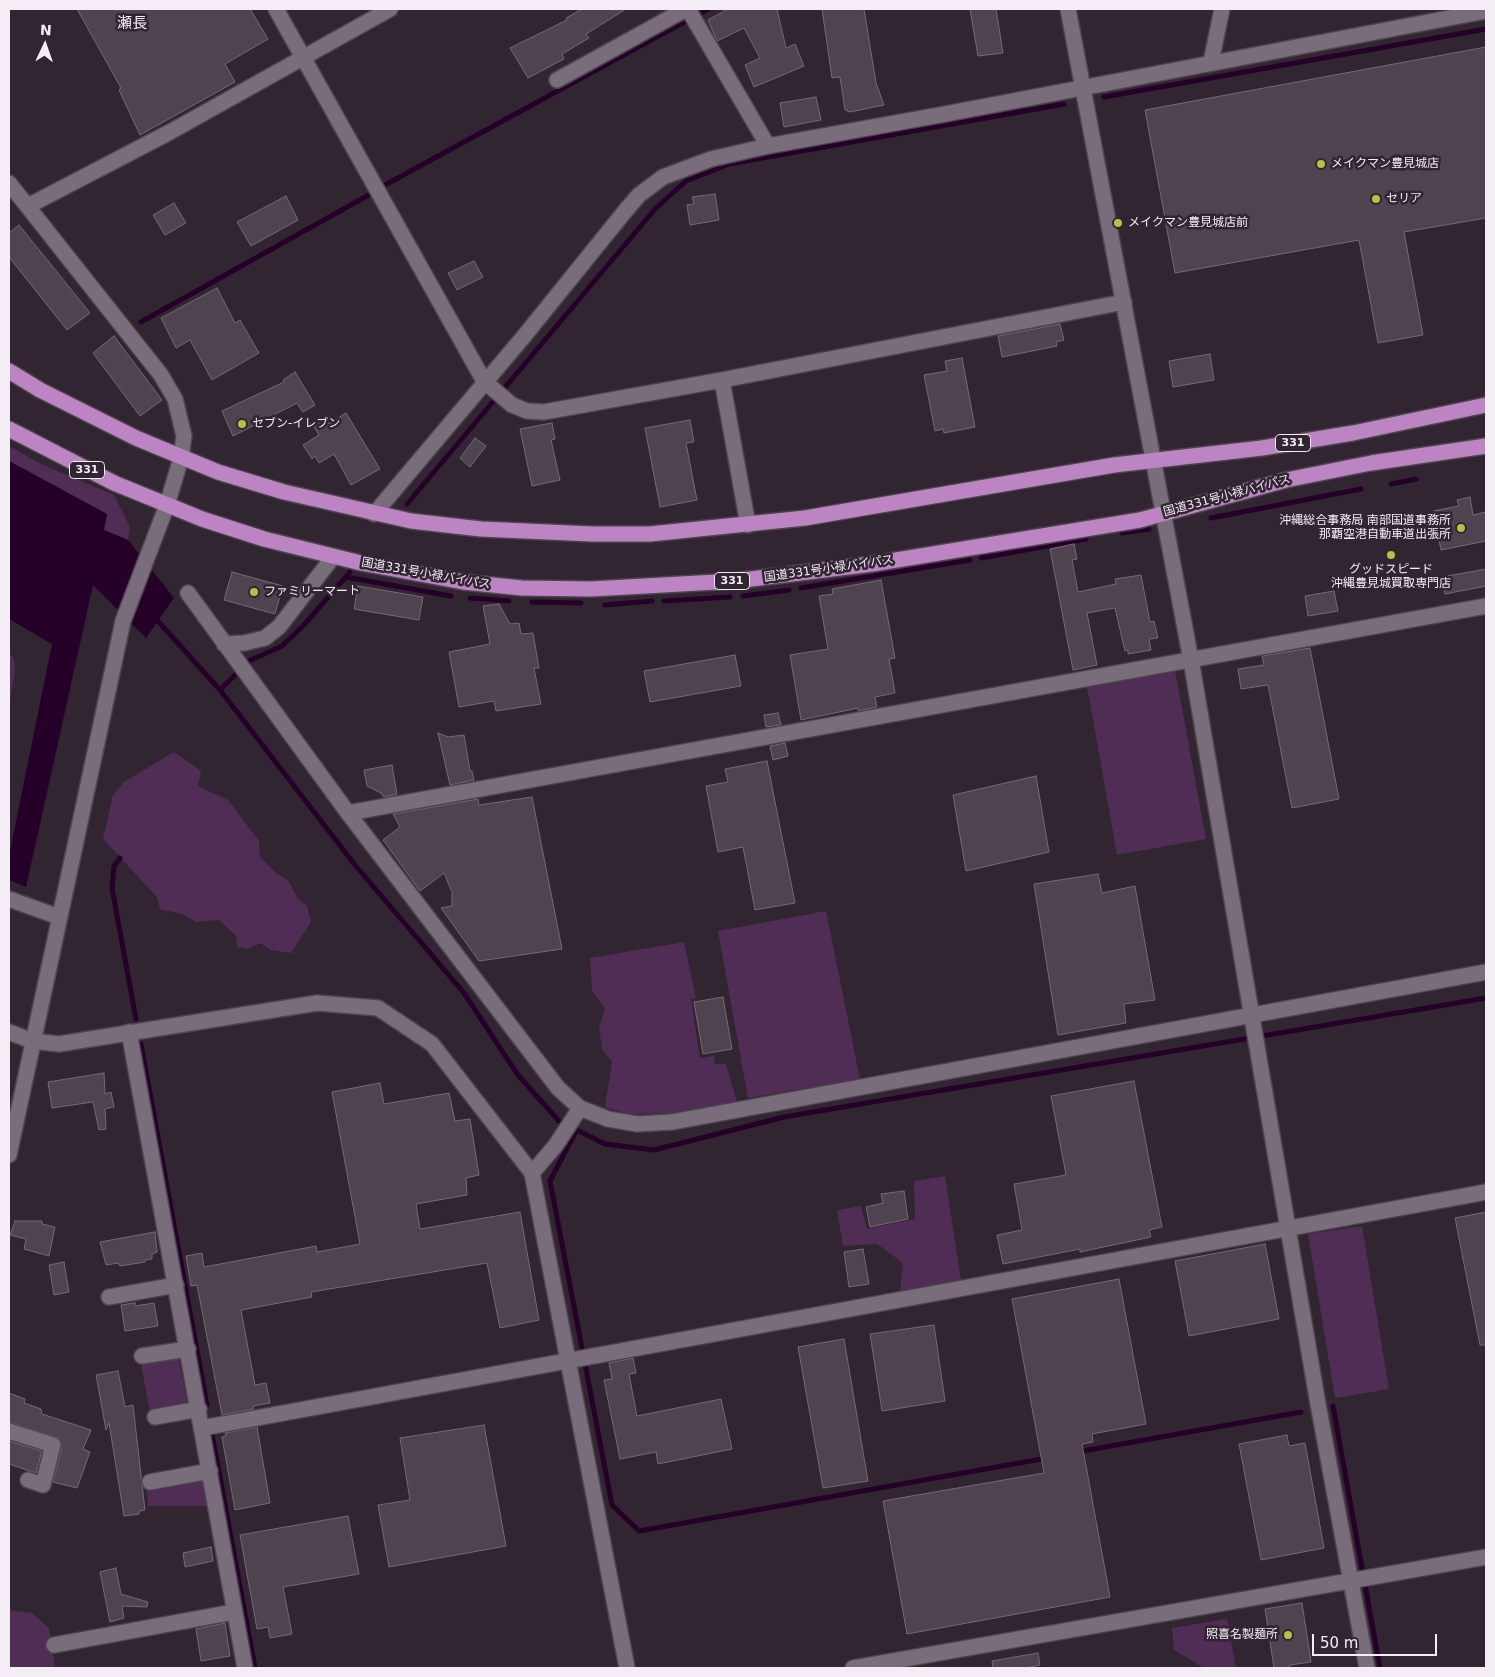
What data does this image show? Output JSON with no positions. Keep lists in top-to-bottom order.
{
  "streets": {
    "highway": ["331", "国道331号小禄バイパス"]
  },
  "districts": ["瀬長"],
  "places": [
    "メイクマン豊見城店",
    "セリア",
    "メイクマン豊見城店前",
    "セブン-イレブン",
    "沖縄総合事務局 南部国道事務所 那覇空港自動車道出張所",
    "グッドスピード 沖縄豊見城買取専門店",
    "ファミリーマート",
    "照喜名製麺所"
  ],
  "scale_bar": "50 m",
  "north": "top"
}
